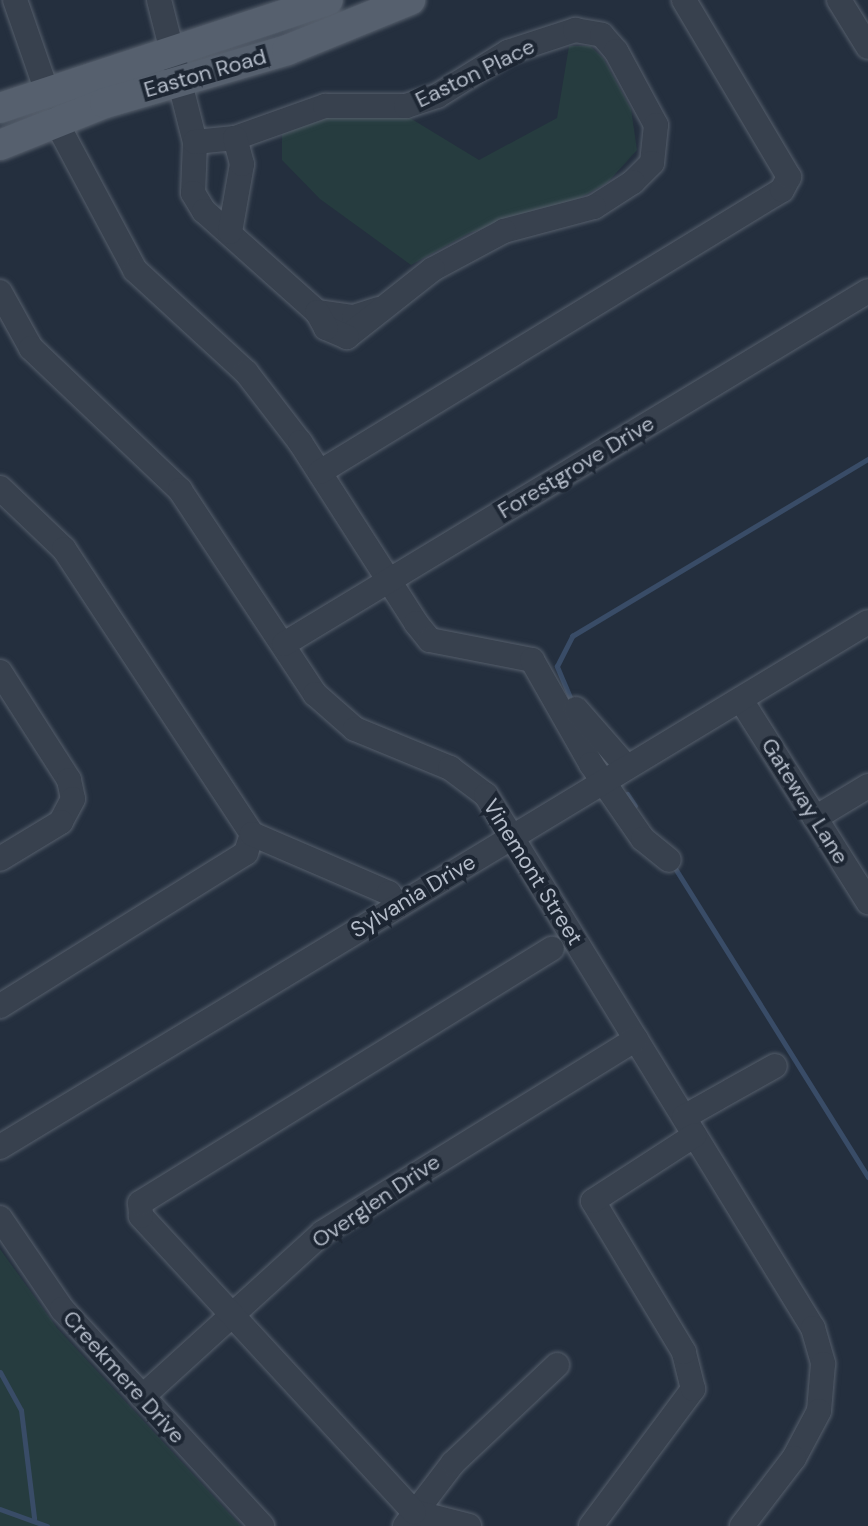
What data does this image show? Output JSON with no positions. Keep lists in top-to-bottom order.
{
  "streets": {
    "main road": ["Easton Road"],
    "street": [
      "Easton Place",
      "Forestgrove Drive",
      "Gateway Lane",
      "Vinemont Street",
      "Sylvania Drive",
      "Overglen Drive",
      "Creekmere Drive"
    ]
  },
  "crossings": [
    ["Easton Road", "Easton Place"],
    ["Forestgrove Drive", "Vinemont Street"],
    ["Gateway Lane", "Sylvania Drive"],
    ["Vinemont Street", "Sylvania Drive"],
    ["Vinemont Street", "Overglen Drive"],
    ["Overglen Drive", "Creekmere Drive"]
  ]
}
